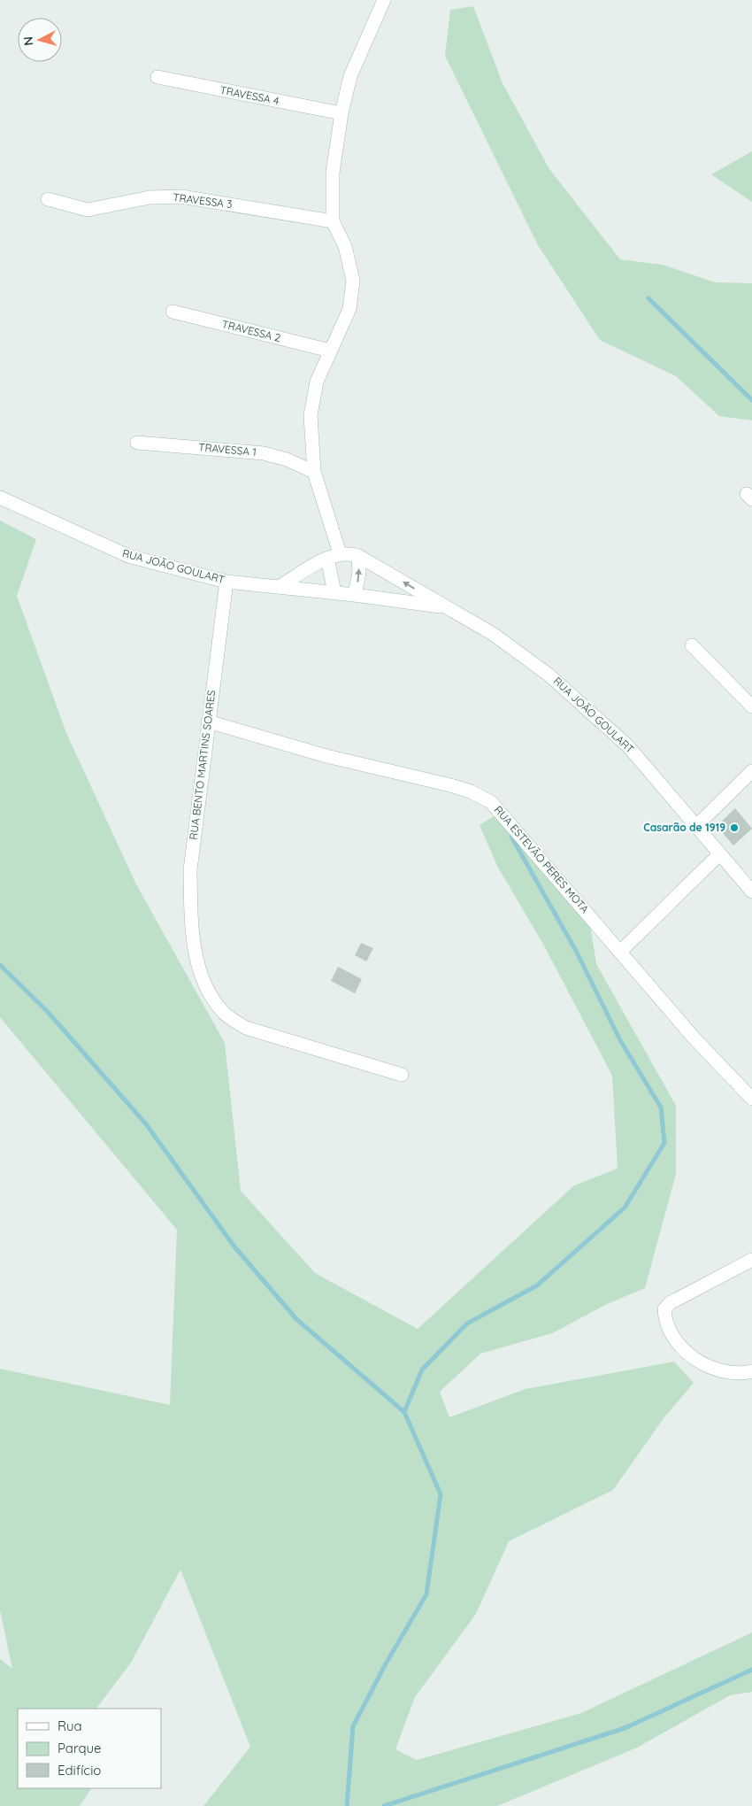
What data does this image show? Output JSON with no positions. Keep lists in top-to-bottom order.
{
  "streets": {
    "street": [
      "TRAVESSA 4",
      "TRAVESSA 3",
      "TRAVESSA 2",
      "TRAVESSA 1",
      "RUA JOÃO GOULART",
      "RUA BENTO MARTINS SOARES",
      "RUA ESTEVÃO PERES MOTA"
    ]
  },
  "crossings": [
    ["RUA JOÃO GOULART", "RUA BENTO MARTINS SOARES"],
    ["RUA BENTO MARTINS SOARES", "RUA ESTEVÃO PERES MOTA"]
  ],
  "places": ["Casarão de 1919"],
  "legend": ["Rua", "Parque", "Edifício"],
  "north": "left"
}
